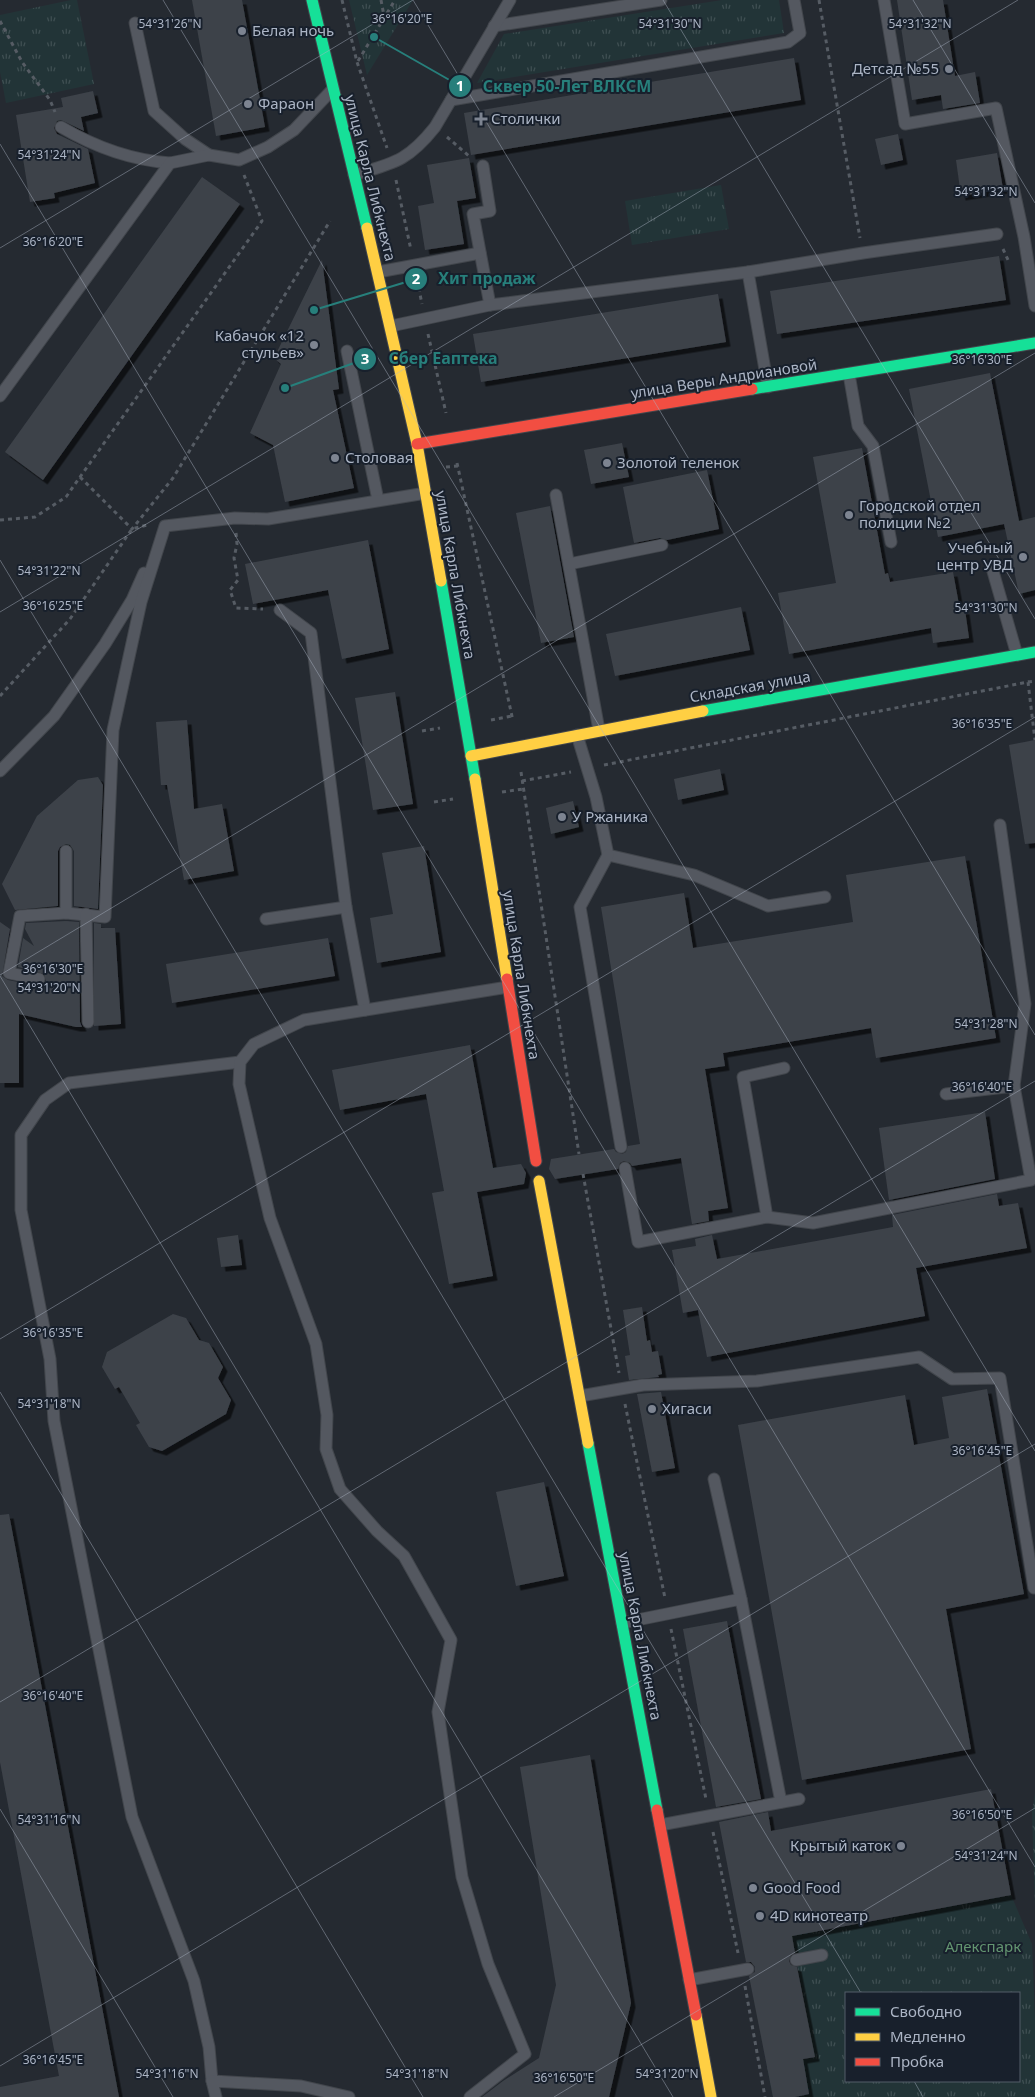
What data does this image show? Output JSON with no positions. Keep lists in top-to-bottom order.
{
  "streets": {
    "main road": ["улица Карла Либкнехта", "улица Веры Андриановой", "Складская улица"]
  },
  "crossings": [
    ["улица Карла Либкнехта", "улица Веры Андриановой"],
    ["улица Карла Либкнехта", "Складская улица"]
  ],
  "parks": ["Алекспарк"],
  "places": {
    "other": [
      "Белая ночь",
      "Сквер 50-Лет ВЛКСМ",
      "Детсад №55",
      "Фараон",
      "Хит продаж",
      "Кабачок «12 стульев»",
      "Сбер Еаптека",
      "Столовая",
      "Золотой теленок",
      "Городской отдел полиции №2",
      "Учебный центр УВД",
      "У Ржаника",
      "Хигаси",
      "Крытый каток",
      "Good Food",
      "4D кинотеатр"
    ],
    "health": ["Столички"]
  },
  "legend": ["Свободно", "Медленно", "Пробка"],
  "coordinates": [
    "36°16'20\"E",
    "54°31'32\"N",
    "54°31'26\"N",
    "54°31'30\"N",
    "54°31'24\"N",
    "36°16'30\"E",
    "54°31'22\"N",
    "36°16'25\"E",
    "36°16'35\"E",
    "54°31'20\"N",
    "54°31'28\"N",
    "36°16'40\"E",
    "54°31'18\"N",
    "36°16'45\"E",
    "36°16'50\"E",
    "54°31'16\"N"
  ]
}
